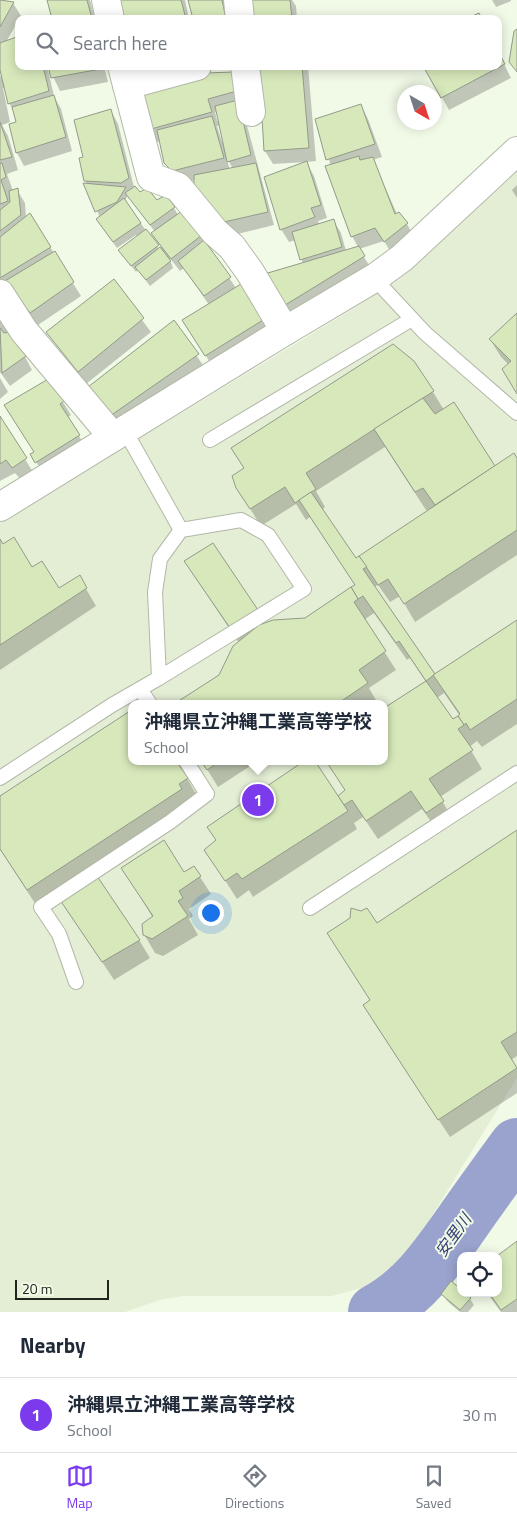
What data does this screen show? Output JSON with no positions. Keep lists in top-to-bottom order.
{
  "water": ["安里川"],
  "scale_bar": "20 m",
  "north": "bottom right",
  "page": {
    "search": "Search here",
    "popup": ["沖縄県立沖縄工業高等学校", "School"],
    "pins": "1",
    "scale": "20 m",
    "heading": "Nearby",
    "list": [
      {
        "mark": "1",
        "name": "沖縄県立沖縄工業高等学校",
        "note": "School",
        "value": "30 m"
      }
    ],
    "nav": ["Map", "Directions", "Saved"]
  }
}
